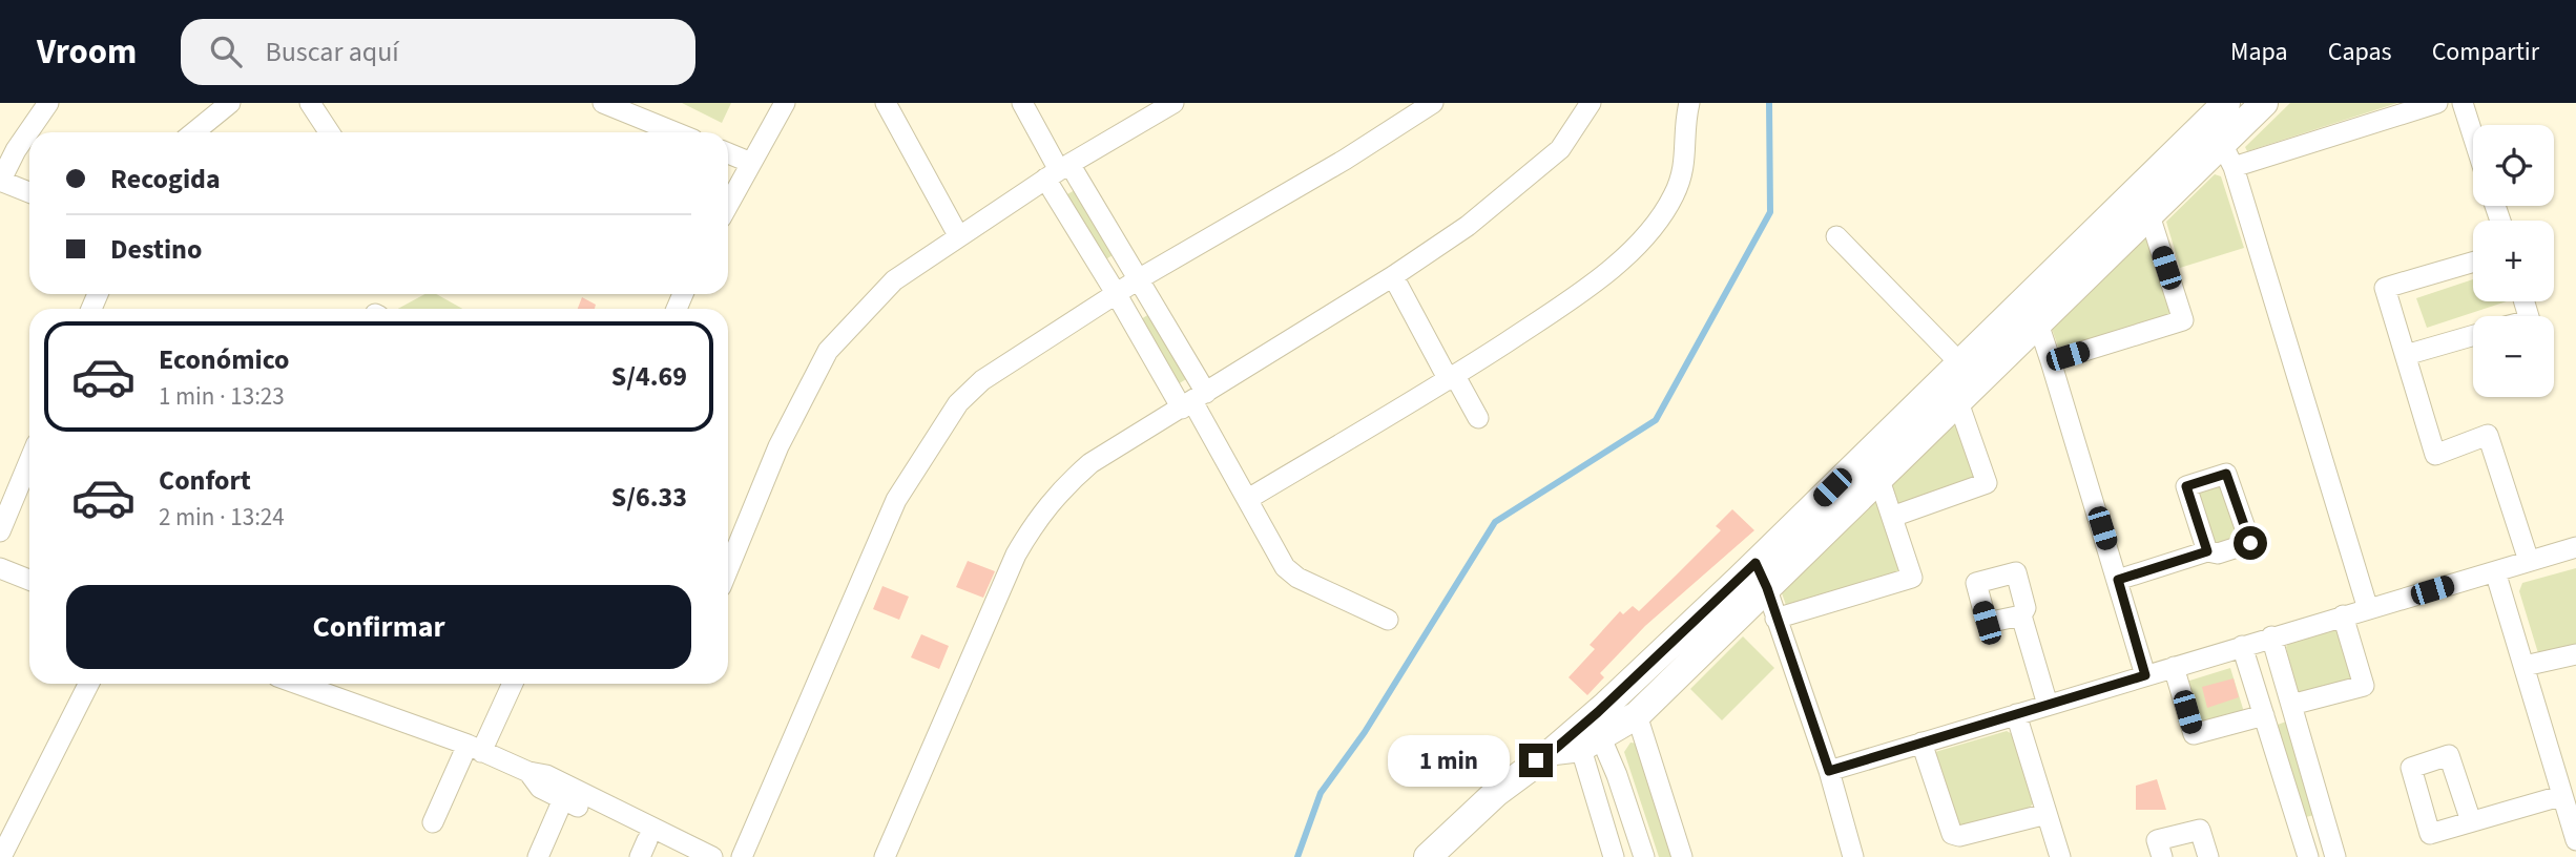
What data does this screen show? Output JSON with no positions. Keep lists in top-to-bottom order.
{
  "page": {
    "header": "Vroom",
    "search": "Buscar aquí",
    "nav": ["Mapa", "Capas", "Compartir"],
    "map_buttons": ["+", "−"],
    "banner": ["Recogida", "Destino"],
    "list": [
      {
        "name": "Económico",
        "note": "1 min · 13:23",
        "value": "S/4.69"
      },
      {
        "name": "Confort",
        "note": "2 min · 13:24",
        "value": "S/6.33"
      }
    ],
    "buttons": "Confirmar",
    "bubble": "1 min"
  }
}
